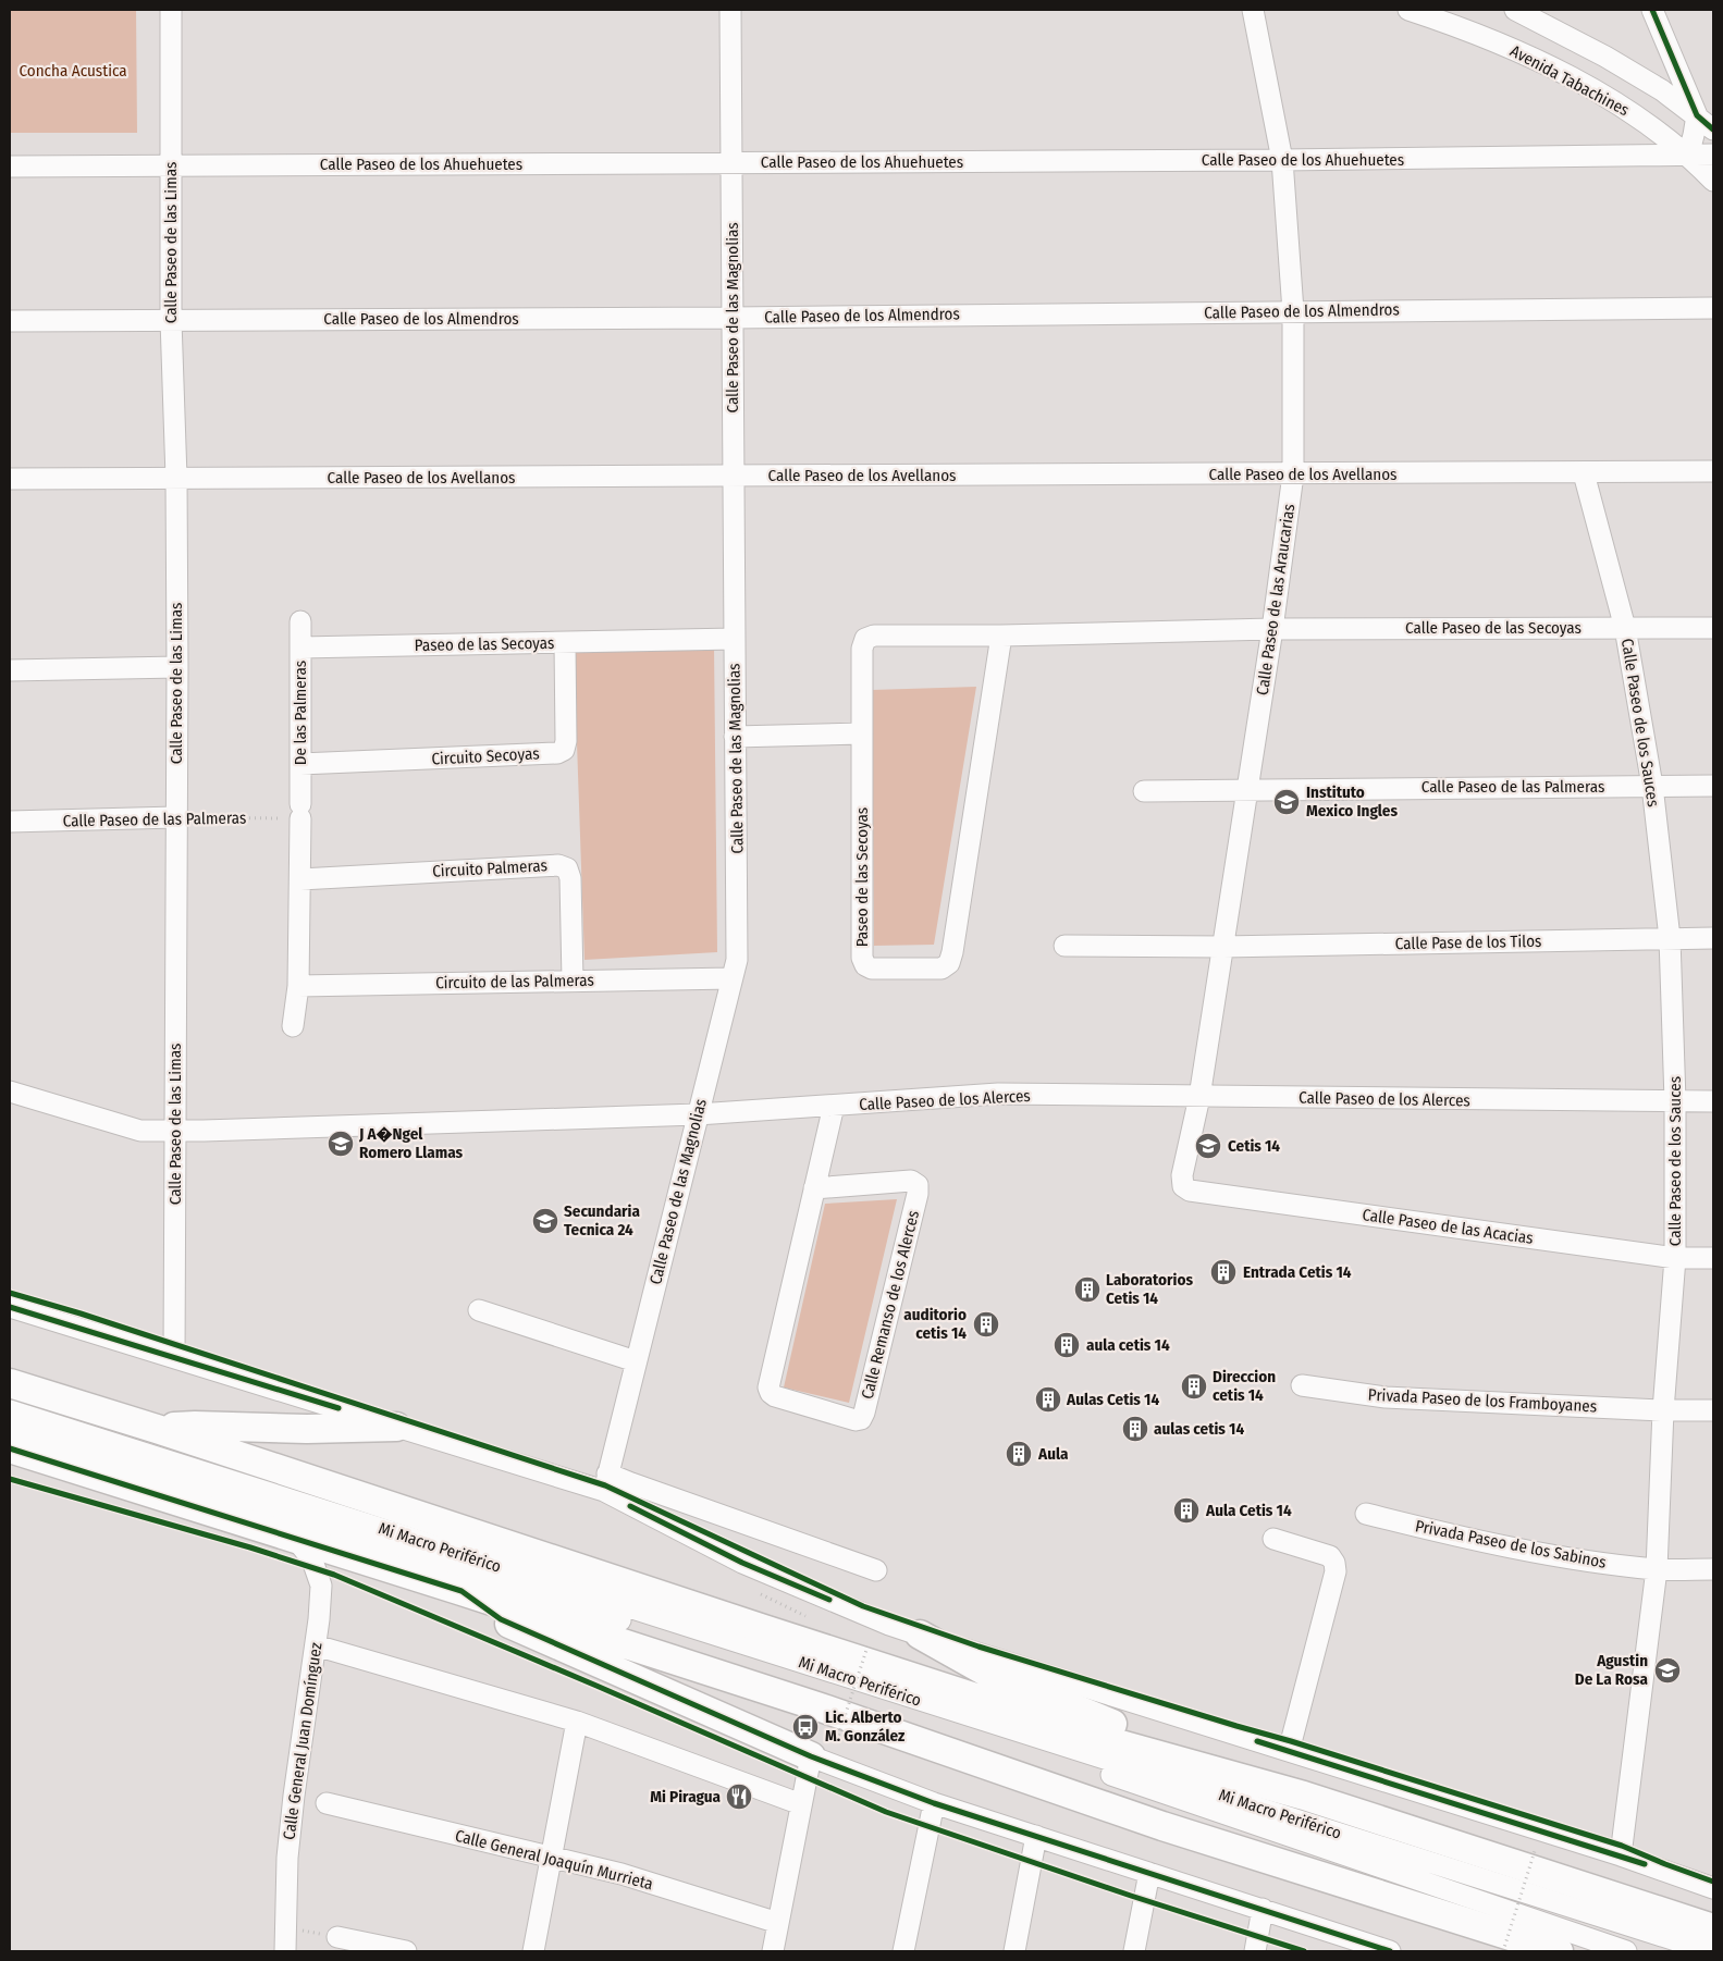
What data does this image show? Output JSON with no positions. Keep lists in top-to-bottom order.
{
  "streets": {
    "street": [
      "Avenida Tabachines",
      "Calle Paseo de los Ahuehuetes",
      "Calle Paseo de las Limas",
      "Calle Paseo de los Almendros",
      "Calle Paseo de las Magnolias",
      "Calle Paseo de los Avellanos",
      "Calle Paseo de las Araucarias",
      "Calle Paseo de las Secoyas",
      "Paseo de las Secoyas",
      "De las Palmeras",
      "Calle Paseo de los Sauces",
      "Circuito Secoyas",
      "Calle Paseo de las Palmeras",
      "Circuito Palmeras",
      "Calle Pase de los Tilos",
      "Circuito de las Palmeras",
      "Calle Paseo de los Alerces",
      "Calle Paseo de las Acacias",
      "Calle Remanso de los Alerces",
      "Privada Paseo de los Framboyanes",
      "Privada Paseo de los Sabinos",
      "Mi Macro Periférico",
      "Calle General Juan Domínguez",
      "Calle General Joaquín Murrieta"
    ]
  },
  "crossings": [
    ["Avenida Tabachines", "Calle Paseo de los Ahuehuetes"],
    ["Calle Paseo de los Ahuehuetes", "Calle Paseo de las Limas"],
    ["Calle Paseo de los Ahuehuetes", "Calle Paseo de las Magnolias"],
    ["Calle Paseo de los Ahuehuetes", "Calle Paseo de las Araucarias"],
    ["Calle Paseo de las Limas", "Calle Paseo de los Almendros"],
    ["Calle Paseo de las Limas", "Calle Paseo de los Avellanos"],
    ["Calle Paseo de las Limas", "Calle Paseo de las Palmeras"],
    ["Calle Paseo de las Limas", "Calle Paseo de los Alerces"],
    ["Calle Paseo de los Almendros", "Calle Paseo de las Magnolias"],
    ["Calle Paseo de los Almendros", "Calle Paseo de las Araucarias"],
    ["Calle Paseo de las Magnolias", "Calle Paseo de los Avellanos"],
    ["Calle Paseo de las Magnolias", "Paseo de las Secoyas"],
    ["Calle Paseo de las Magnolias", "Circuito de las Palmeras"],
    ["Calle Paseo de las Magnolias", "Calle Paseo de los Alerces"],
    ["Calle Paseo de los Avellanos", "Calle Paseo de las Araucarias"],
    ["Calle Paseo de los Avellanos", "Calle Paseo de los Sauces"],
    ["Calle Paseo de las Araucarias", "Calle Paseo de las Secoyas"],
    ["Calle Paseo de las Araucarias", "Paseo de las Secoyas"],
    ["Calle Paseo de las Araucarias", "Calle Paseo de las Palmeras"],
    ["Calle Paseo de las Araucarias", "Calle Pase de los Tilos"],
    ["Calle Paseo de las Araucarias", "Calle Paseo de los Alerces"],
    ["Calle Paseo de las Araucarias", "Calle Paseo de las Acacias"],
    ["Calle Paseo de las Secoyas", "Paseo de las Secoyas"],
    ["Calle Paseo de las Secoyas", "Calle Paseo de los Sauces"],
    ["Paseo de las Secoyas", "De las Palmeras"],
    ["Paseo de las Secoyas", "Circuito Secoyas"],
    ["De las Palmeras", "Circuito Secoyas"],
    ["De las Palmeras", "Calle Paseo de las Palmeras"],
    ["De las Palmeras", "Circuito Palmeras"],
    ["De las Palmeras", "Circuito de las Palmeras"],
    ["Calle Paseo de los Sauces", "Calle Paseo de las Palmeras"],
    ["Calle Paseo de los Sauces", "Calle Pase de los Tilos"],
    ["Calle Paseo de los Sauces", "Calle Paseo de los Alerces"],
    ["Calle Paseo de los Sauces", "Calle Paseo de las Acacias"],
    ["Calle Paseo de los Sauces", "Privada Paseo de los Framboyanes"],
    ["Calle Paseo de los Sauces", "Privada Paseo de los Sabinos"],
    ["Circuito Palmeras", "Circuito de las Palmeras"],
    ["Calle Paseo de los Alerces", "Calle Remanso de los Alerces"]
  ],
  "parks": ["Concha Acustica"],
  "places": {
    "school or university": [
      "Instituto Mexico Ingles",
      "J A�Ngel Romero Llamas",
      "Cetis 14",
      "Secundaria Tecnica 24",
      "Agustin De La Rosa"
    ],
    "building": [
      "Entrada Cetis 14",
      "Laboratorios Cetis 14",
      "auditorio cetis 14",
      "aula cetis 14",
      "Direccion cetis 14",
      "Aulas Cetis 14",
      "aulas cetis 14",
      "Aula",
      "Aula Cetis 14"
    ],
    "bus stop": ["Lic. Alberto M. González"],
    "restaurant": ["Mi Piragua"]
  }
}
